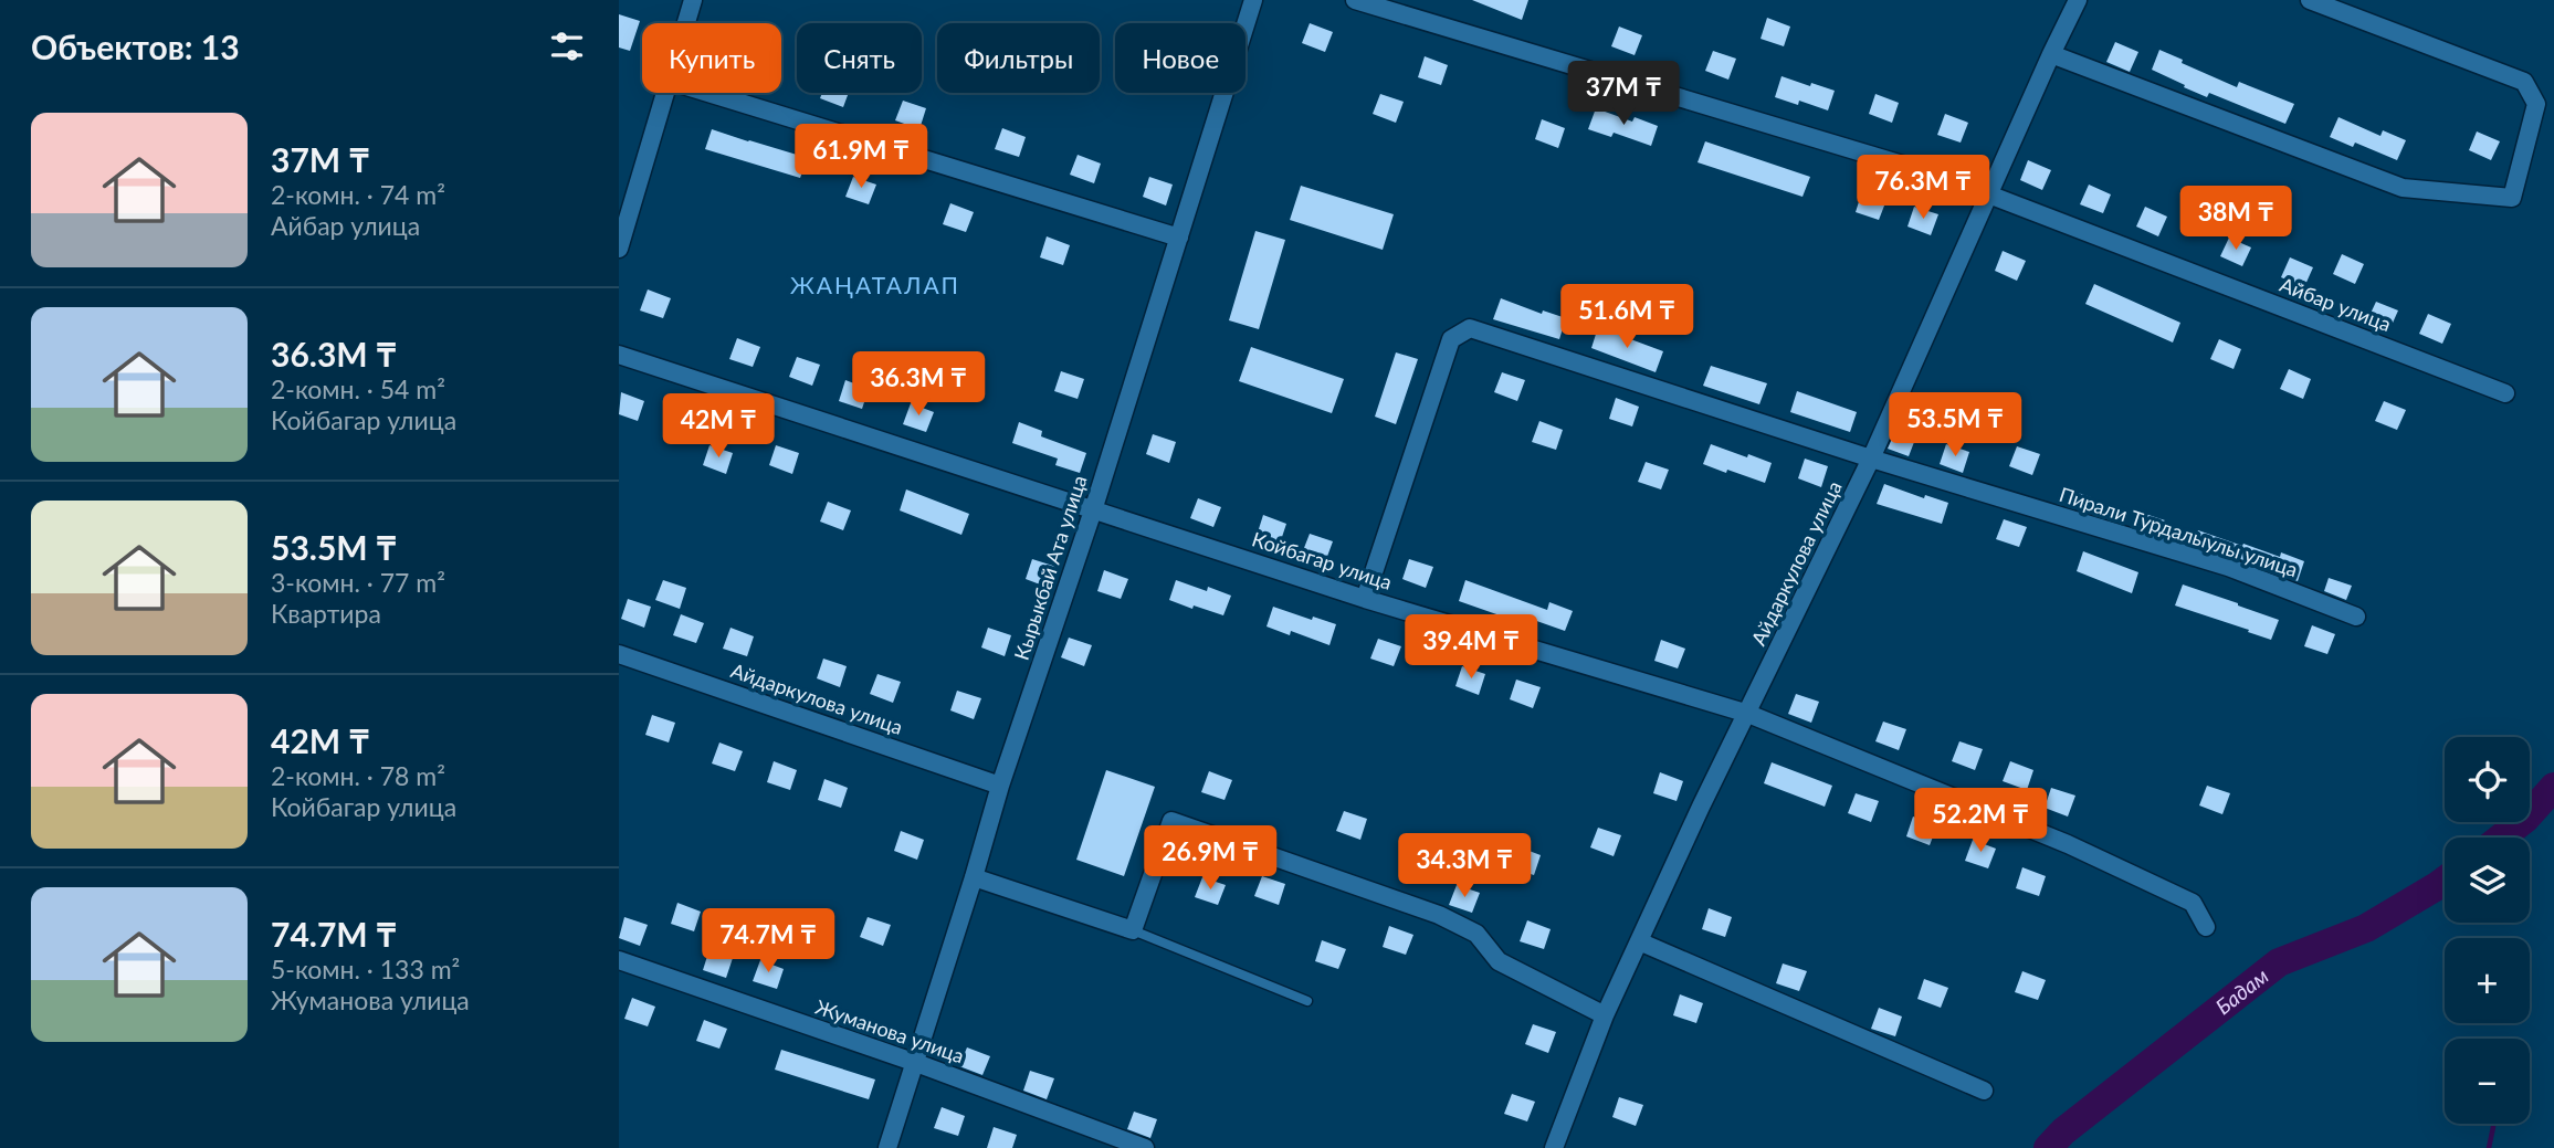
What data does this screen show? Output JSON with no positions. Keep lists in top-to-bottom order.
{
  "streets": {
    "street": [
      "Айбар улица",
      "Пирали Турдалыулы улица",
      "Койбагар улица",
      "Айдаркулова улица",
      "Кырыкбай Ата улица",
      "Жуманова улица"
    ]
  },
  "crossings": [
    ["Айбар улица", "Айдаркулова улица"],
    ["Пирали Турдалыулы улица", "Койбагар улица"],
    ["Пирали Турдалыулы улица", "Айдаркулова улица"],
    ["Койбагар улица", "Айдаркулова улица"],
    ["Койбагар улица", "Кырыкбай Ата улица"],
    ["Айдаркулова улица", "Кырыкбай Ата улица"],
    ["Кырыкбай Ата улица", "Жуманова улица"]
  ],
  "districts": ["ЖАҢАТАЛАП"],
  "water": ["Бадам"],
  "page": {
    "heading": "Объектов: 13",
    "chip": [
      "Купить",
      "Снять",
      "Фильтры",
      "Новое"
    ],
    "price": [
      "37M ₸",
      "61.9M ₸",
      "76.3M ₸",
      "38M ₸",
      "51.6M ₸",
      "36.3M ₸",
      "53.5M ₸",
      "42M ₸",
      "39.4M ₸",
      "52.2M ₸",
      "26.9M ₸",
      "34.3M ₸",
      "74.7M ₸"
    ],
    "list": [
      {
        "name": "37M ₸",
        "note": "2-комн. · 74 m² · Айбар улица"
      },
      {
        "name": "36.3M ₸",
        "note": "2-комн. · 54 m² · Койбагар улица"
      },
      {
        "name": "53.5M ₸",
        "note": "3-комн. · 77 m² · Квартира"
      },
      {
        "name": "42M ₸",
        "note": "2-комн. · 78 m² · Койбагар улица"
      },
      {
        "name": "74.7M ₸",
        "note": "5-комн. · 133 m² · Жуманова улица"
      }
    ],
    "map_buttons": ["+", "−"]
  }
}
